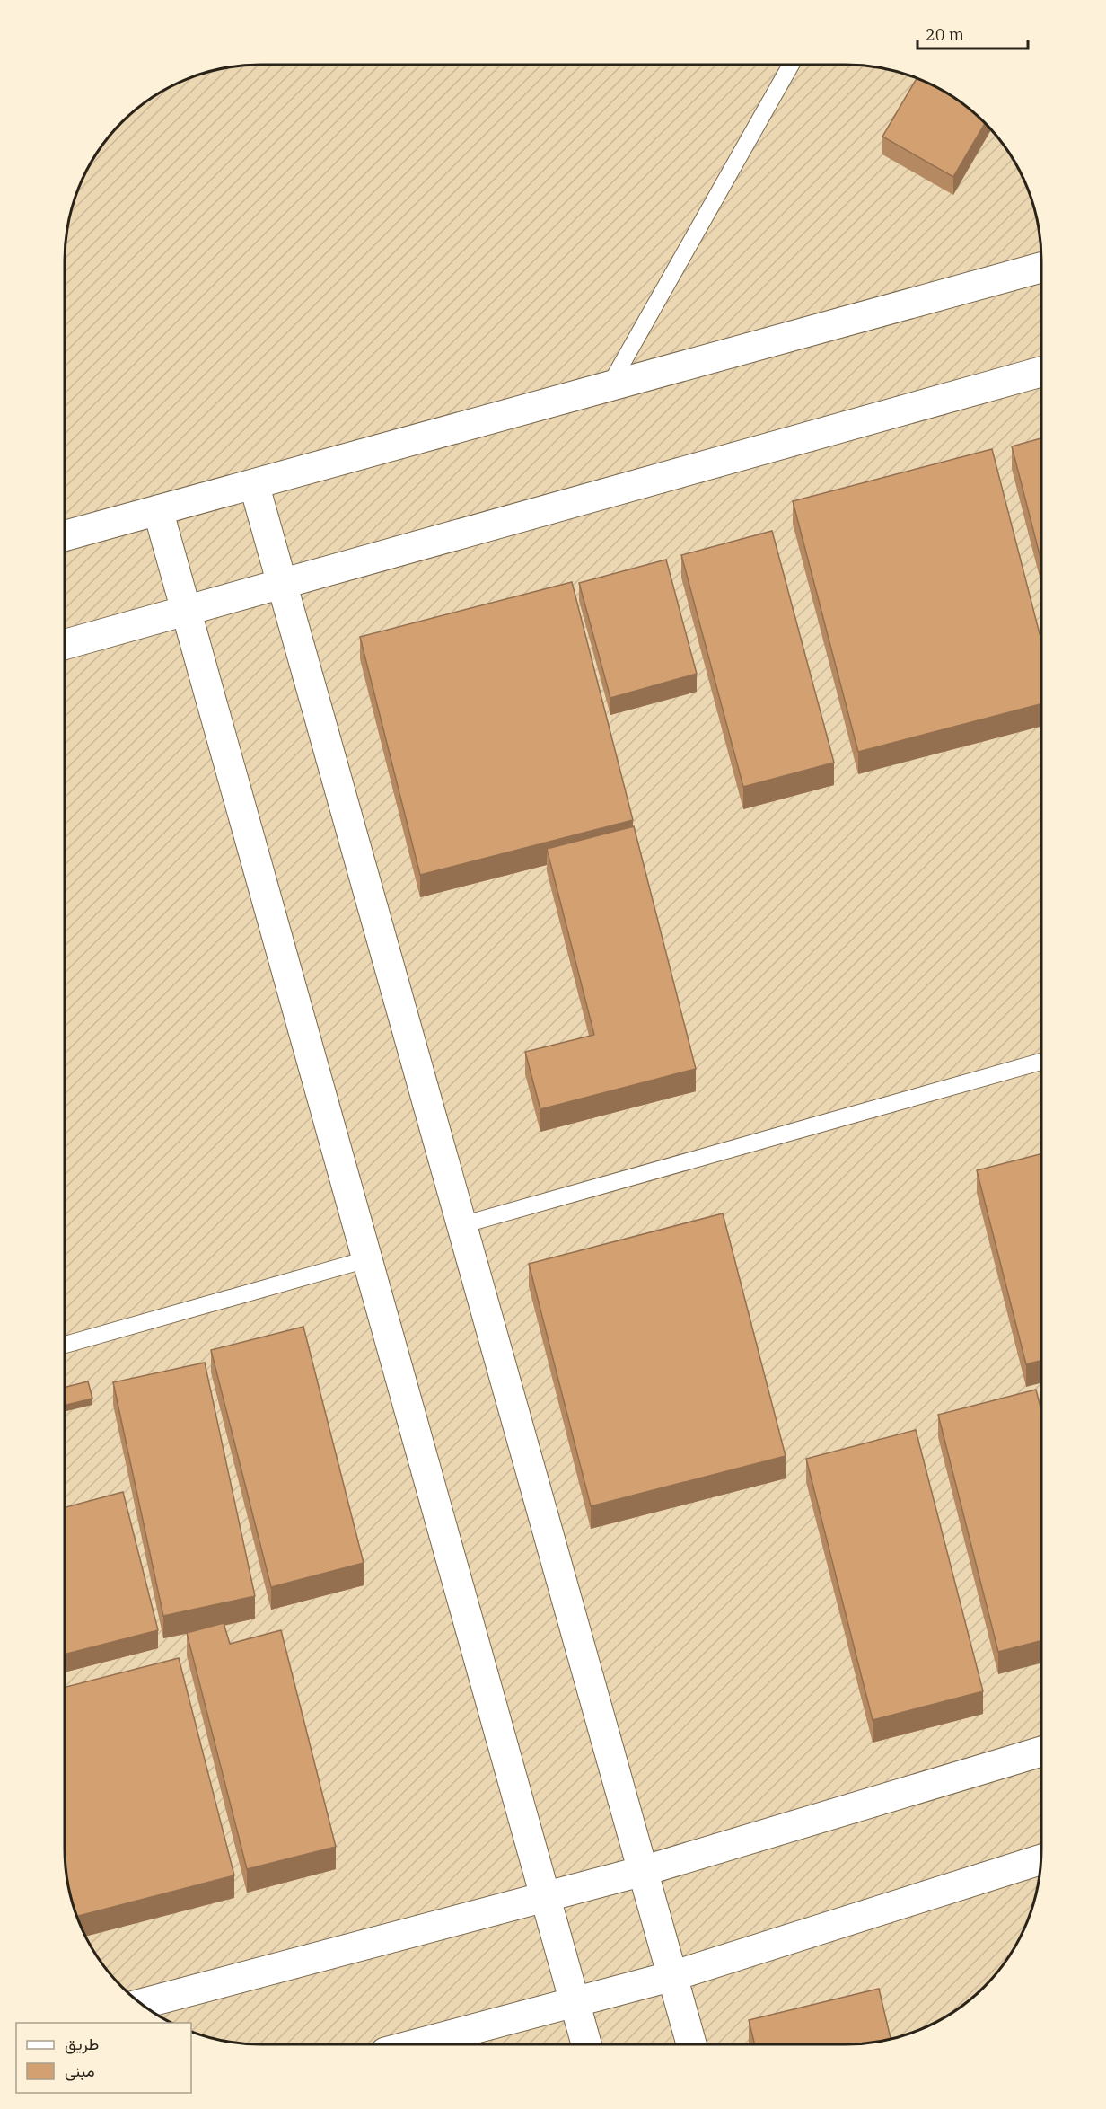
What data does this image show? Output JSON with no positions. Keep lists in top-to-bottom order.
{
  "legend": ["طريق", "مبنى"],
  "scale_bar": "20 m"
}
